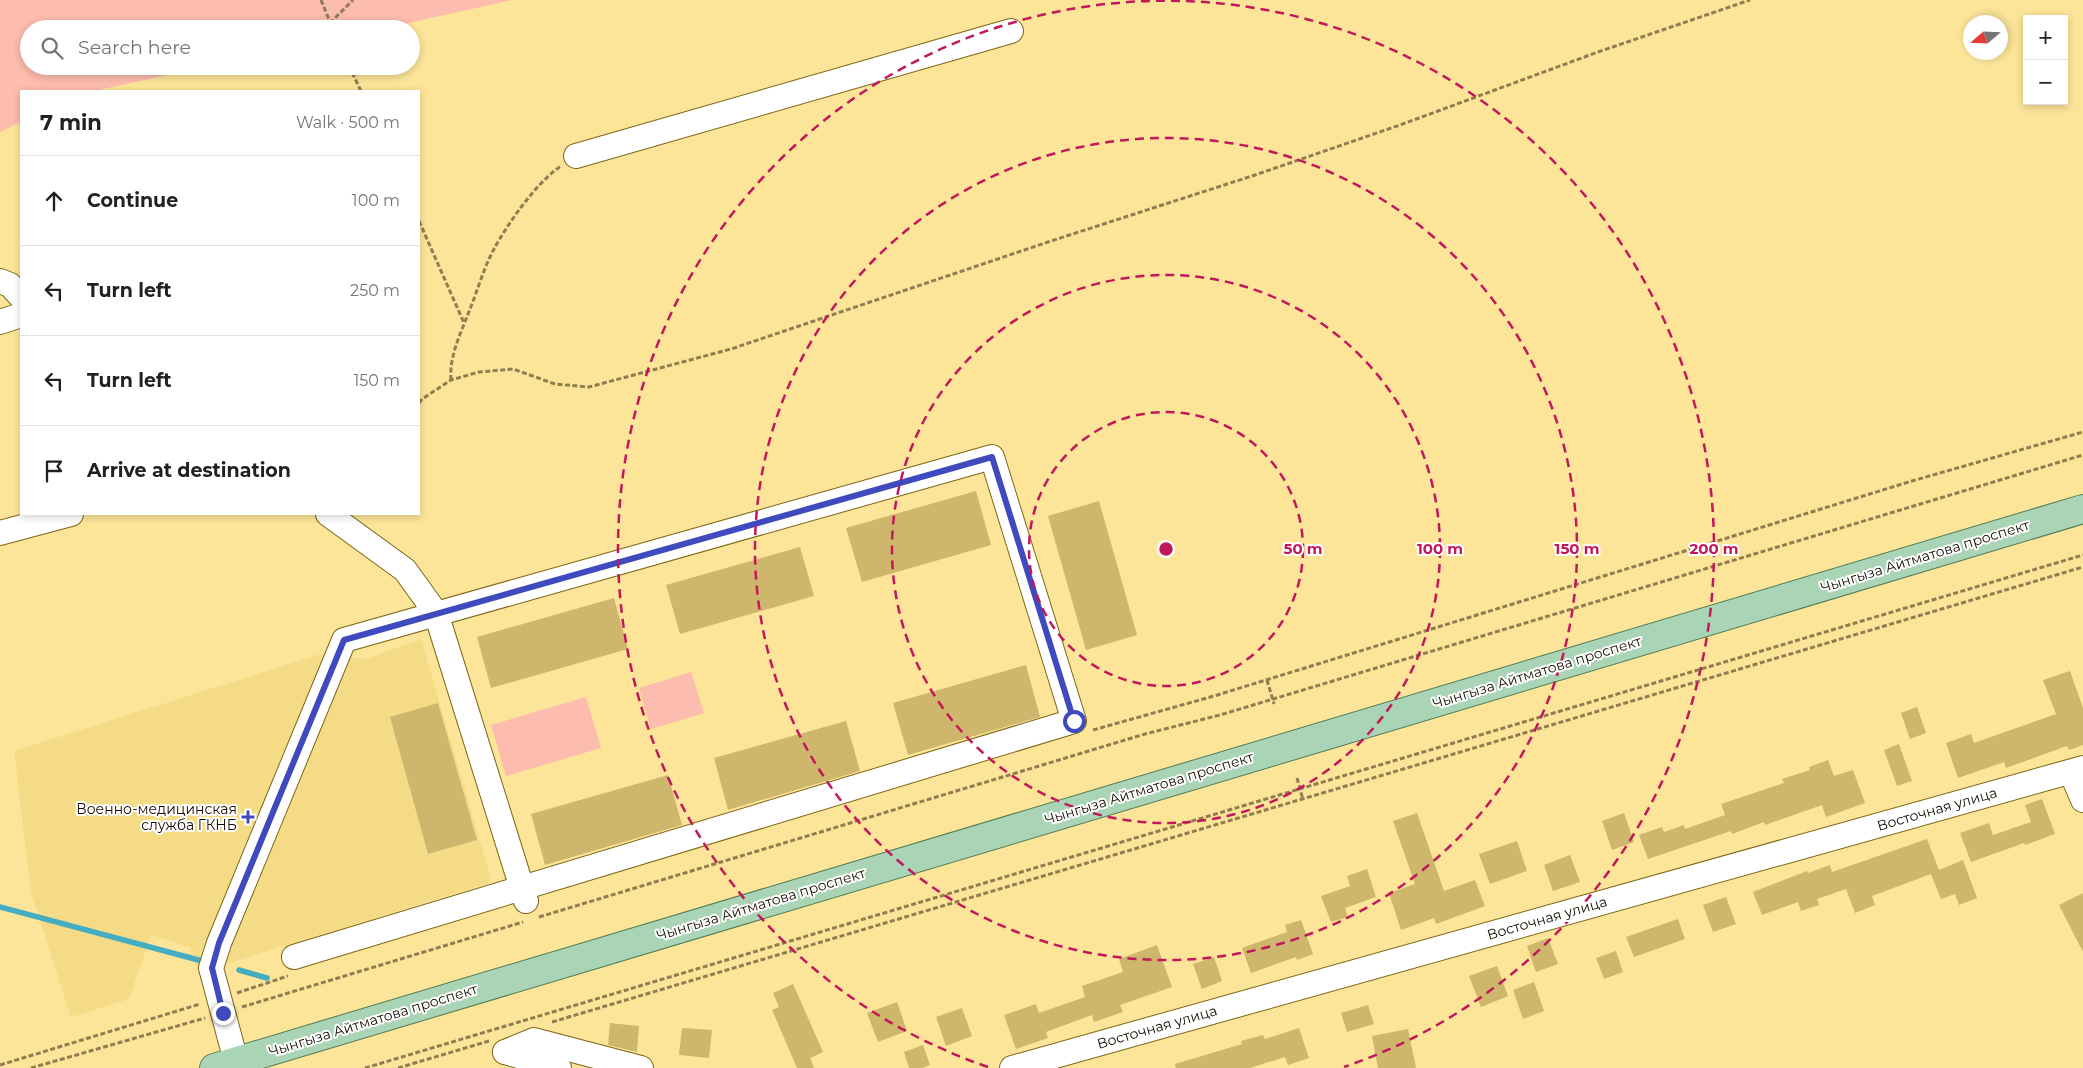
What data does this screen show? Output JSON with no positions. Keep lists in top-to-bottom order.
{
  "streets": {
    "main road": ["Чынгыза Айтматова проспект"],
    "street": ["Восточная улица"]
  },
  "places": {
    "health": ["Военно-медицинская служба ГКНБ"]
  },
  "north": "left",
  "page": {
    "map_buttons": ["+", "−"],
    "search": "Search here",
    "heading": ["7 min", "Walk · 500 m"],
    "list": [
      ["Continue", "100 m"],
      ["Turn left", "250 m"],
      ["Turn left", "150 m"],
      "Arrive at destination"
    ]
  },
  "rings": [
    "50 m",
    "100 m",
    "150 m",
    "200 m"
  ]
}
